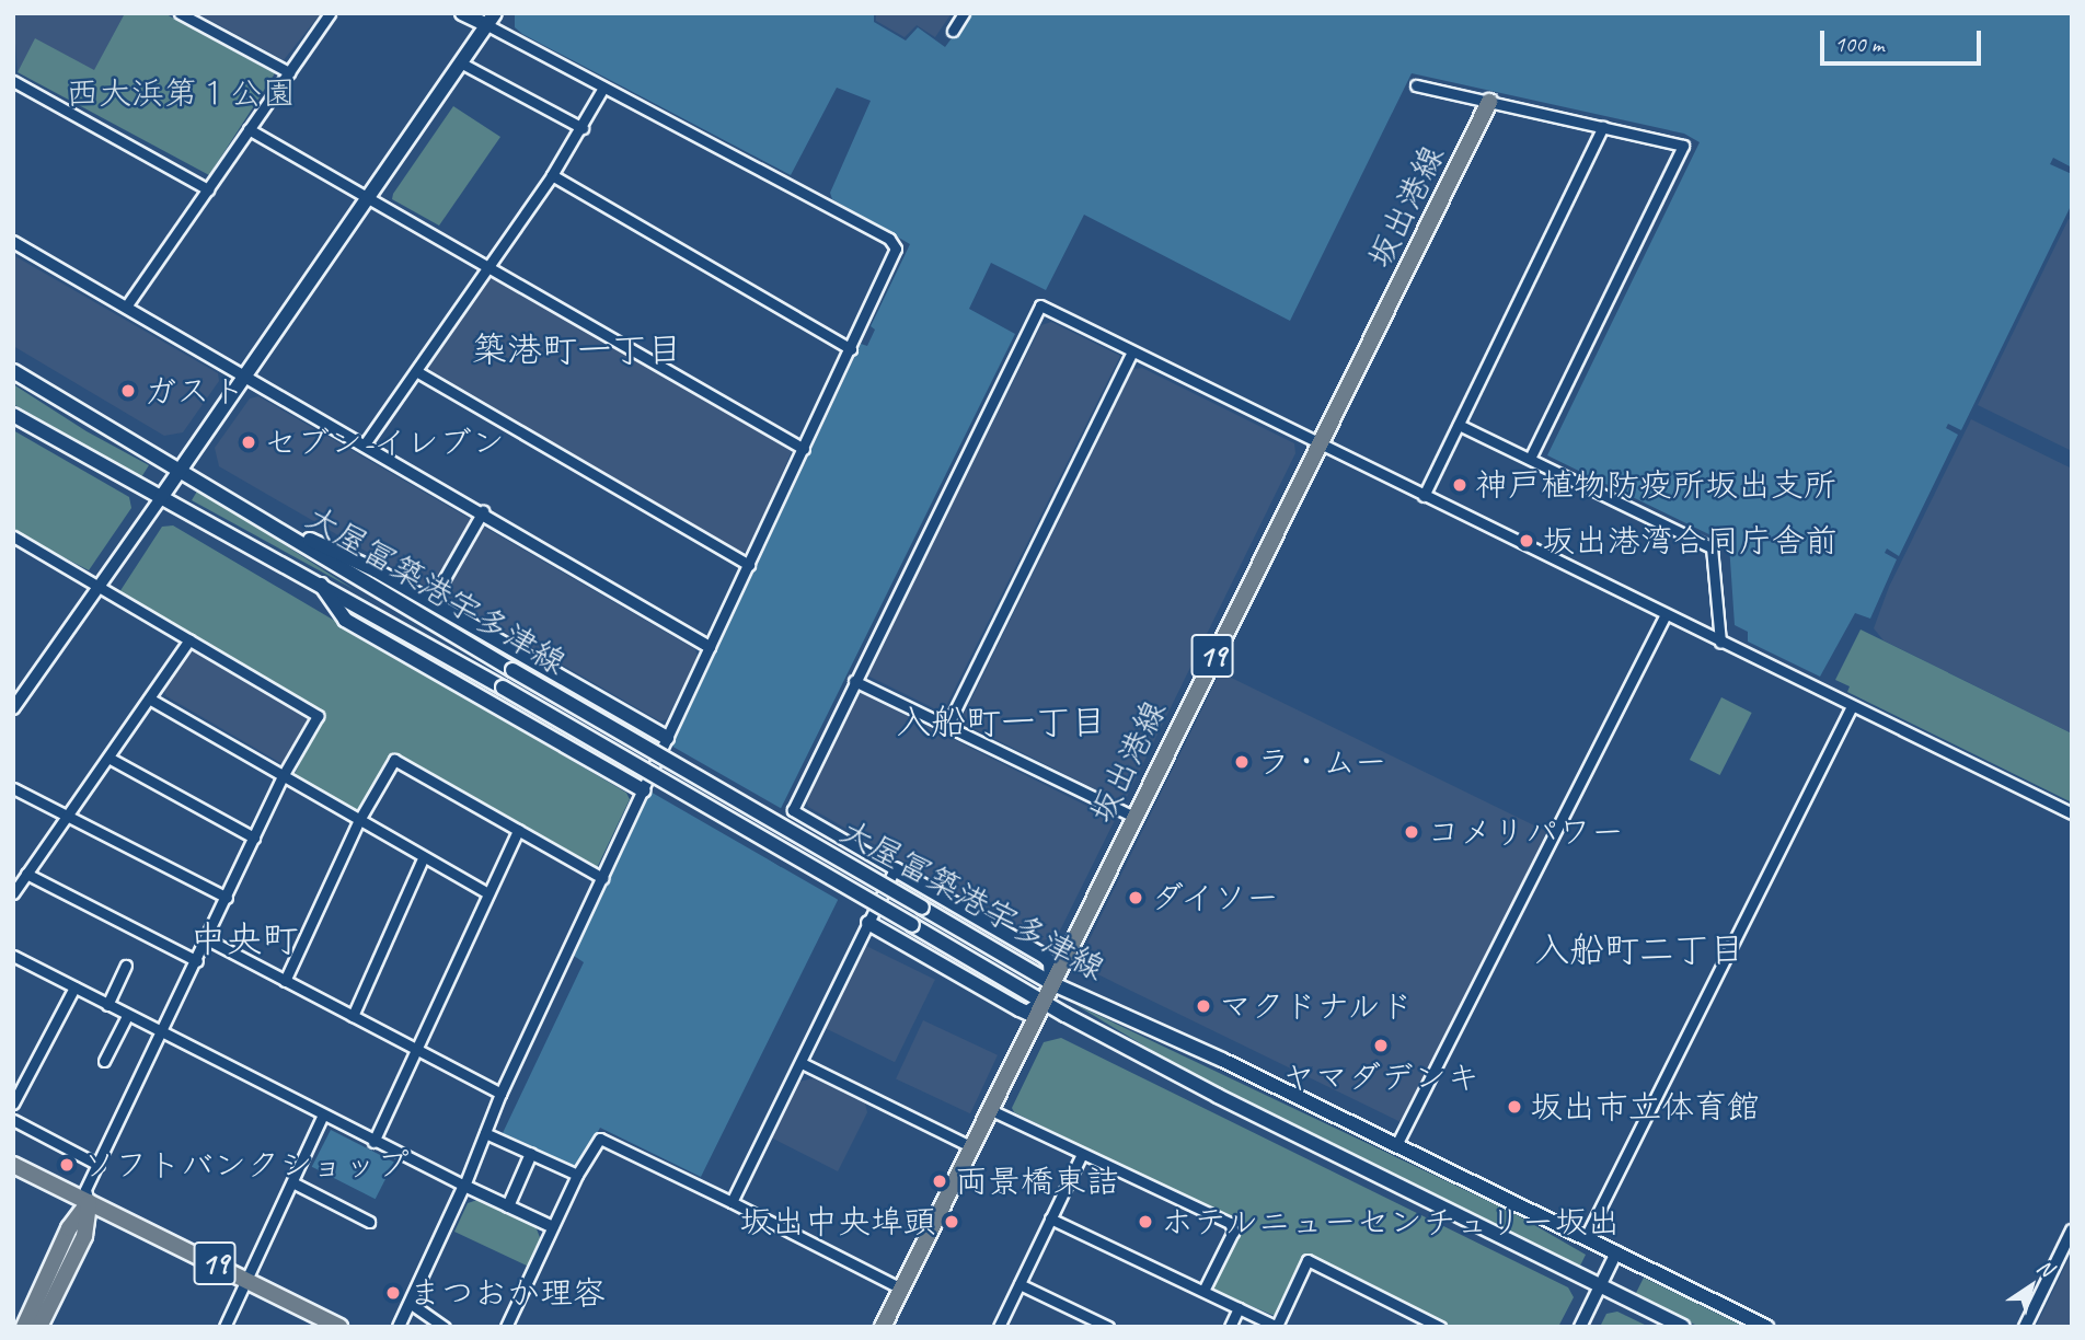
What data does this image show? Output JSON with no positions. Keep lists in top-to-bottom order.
{
  "streets": {
    "main road": ["坂出港線", "大屋冨築港宇多津線", "19"]
  },
  "crossings": [
    ["坂出港線", "大屋冨築港宇多津線"]
  ],
  "districts": [
    "築港町一丁目",
    "入船町一丁目",
    "中央町",
    "入船町二丁目"
  ],
  "parks": ["西大浜第１公園"],
  "places": [
    "ガスト",
    "セブン-イレブン",
    "神戸植物防疫所坂出支所",
    "坂出港湾合同庁舎前",
    "ラ・ムー",
    "コメリパワー",
    "ダイソー",
    "マクドナルド",
    "ヤマダデンキ",
    "坂出市立体育館",
    "ソフトバンクショップ",
    "両景橋東詰",
    "坂出中央埠頭",
    "ホテルニューセンチュリー坂出",
    "まつおか理容"
  ],
  "scale_bar": "100 m",
  "north": "top right"
}
